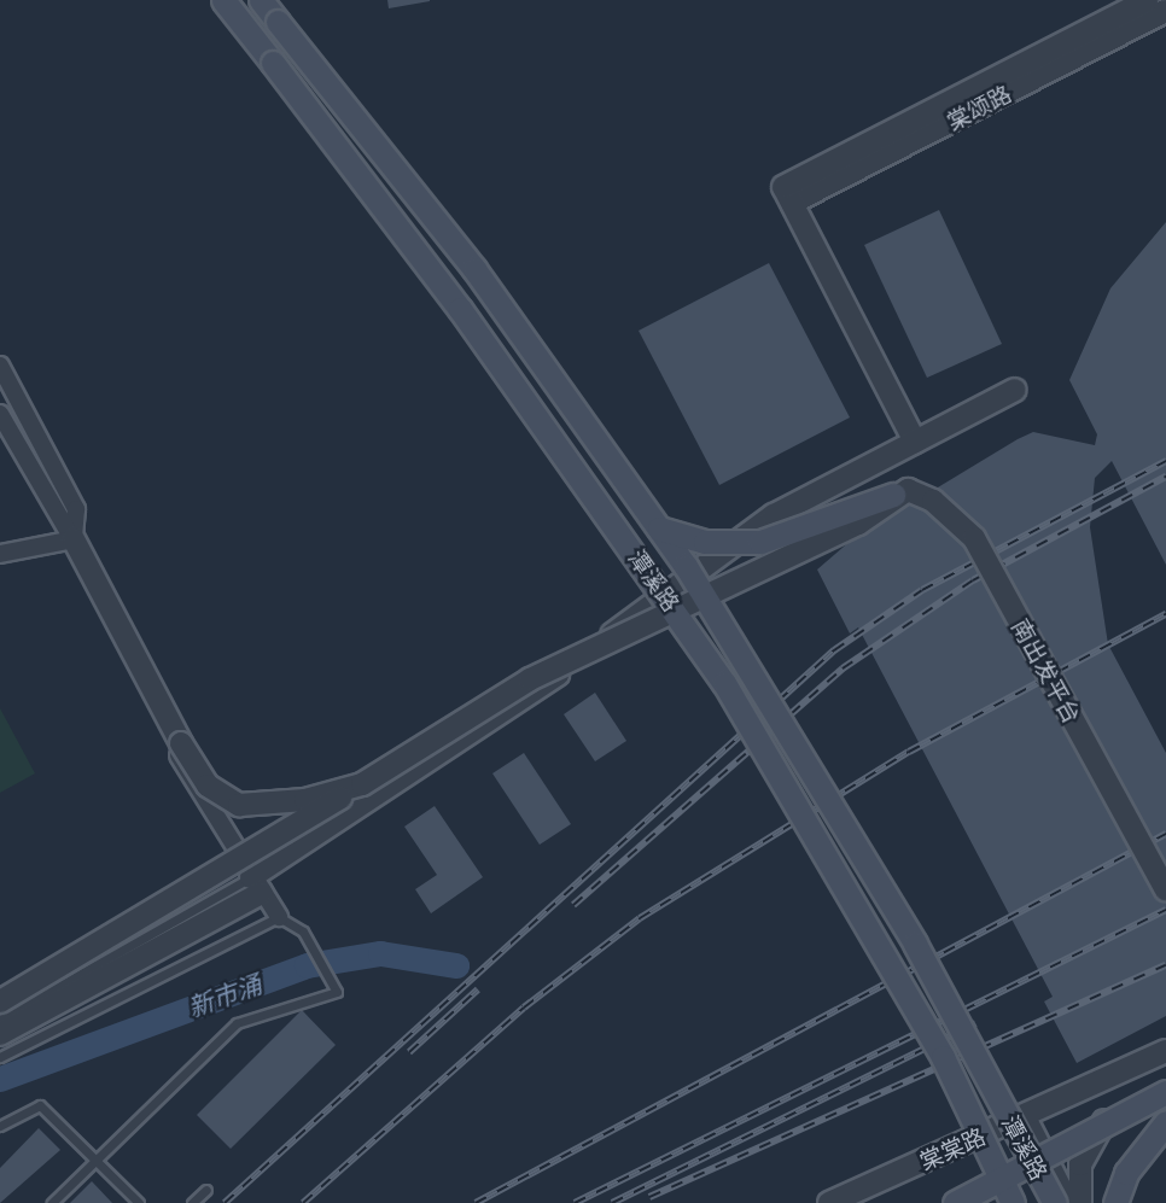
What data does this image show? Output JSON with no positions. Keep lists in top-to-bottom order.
{
  "streets": {
    "main road": ["潭溪路"],
    "street": ["棠颂路", "南出发平台", "棠棠路"]
  },
  "crossings": [
    ["潭溪路", "棠棠路"]
  ],
  "water": ["新市涌"]
}
